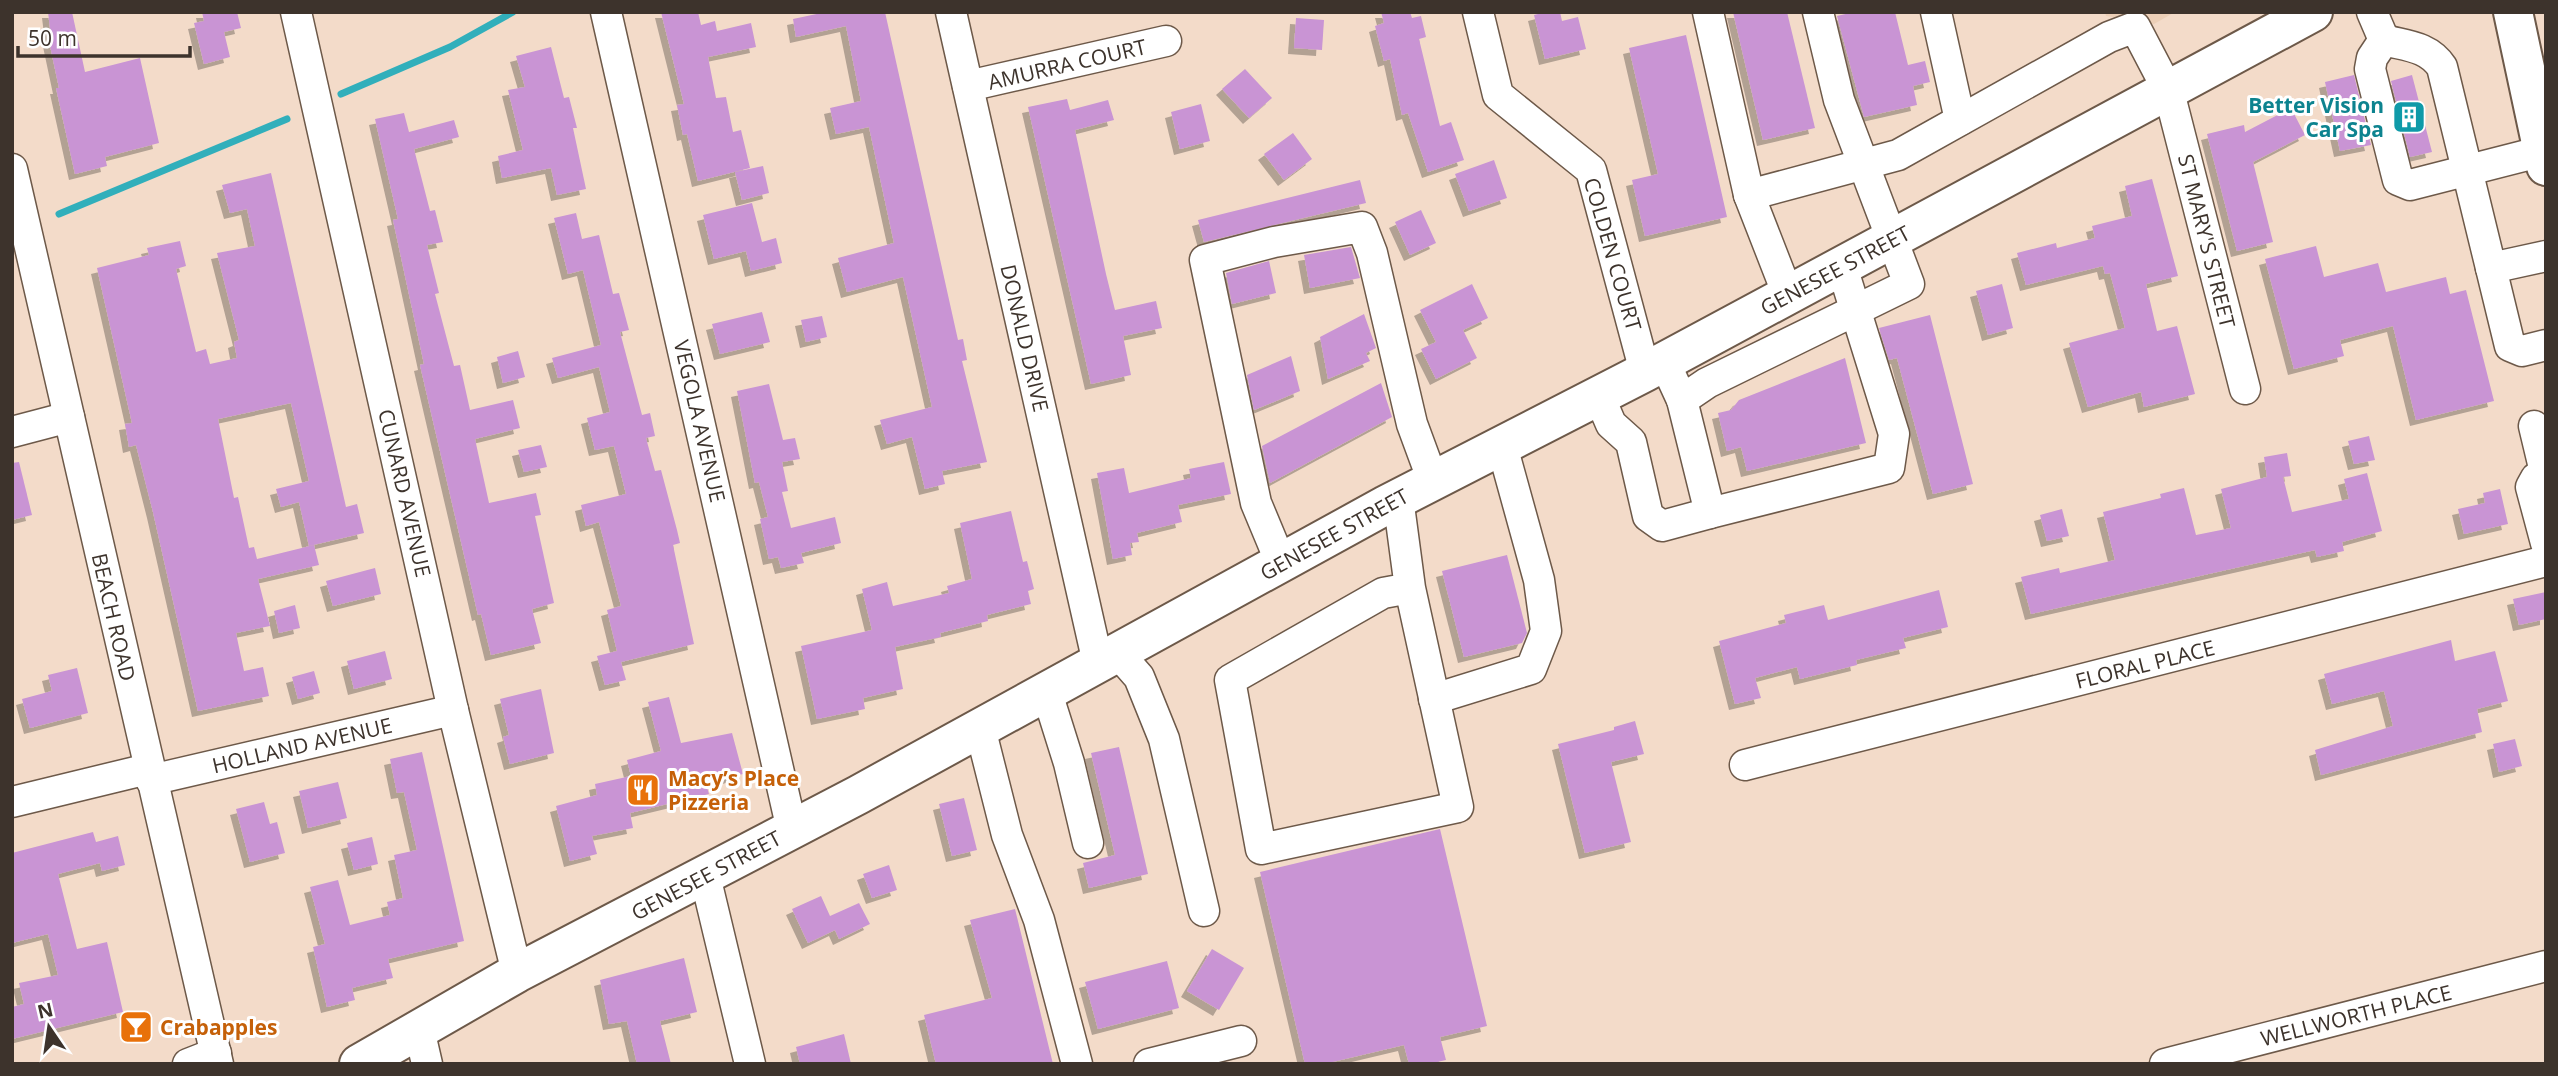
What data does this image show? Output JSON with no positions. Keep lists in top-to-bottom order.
{
  "streets": {
    "main road": ["GENESEE STREET"],
    "street": [
      "AMURRA COURT",
      "ST MARY'S STREET",
      "COLDEN COURT",
      "DONALD DRIVE",
      "VEGOLA AVENUE",
      "CUNARD AVENUE",
      "BEACH ROAD",
      "FLORAL PLACE",
      "HOLLAND AVENUE",
      "WELLWORTH PLACE"
    ]
  },
  "crossings": [
    ["AMURRA COURT", "DONALD DRIVE"],
    ["ST MARY'S STREET", "GENESEE STREET"],
    ["COLDEN COURT", "GENESEE STREET"],
    ["GENESEE STREET", "DONALD DRIVE"],
    ["GENESEE STREET", "VEGOLA AVENUE"],
    ["GENESEE STREET", "CUNARD AVENUE"],
    ["CUNARD AVENUE", "HOLLAND AVENUE"],
    ["BEACH ROAD", "HOLLAND AVENUE"]
  ],
  "places": {
    "building": ["Better Vision Car Spa"],
    "restaurant": ["Macy’s Place Pizzeria"],
    "bar": ["Crabapples"]
  },
  "scale_bar": "50 m",
  "north": "top"
}
